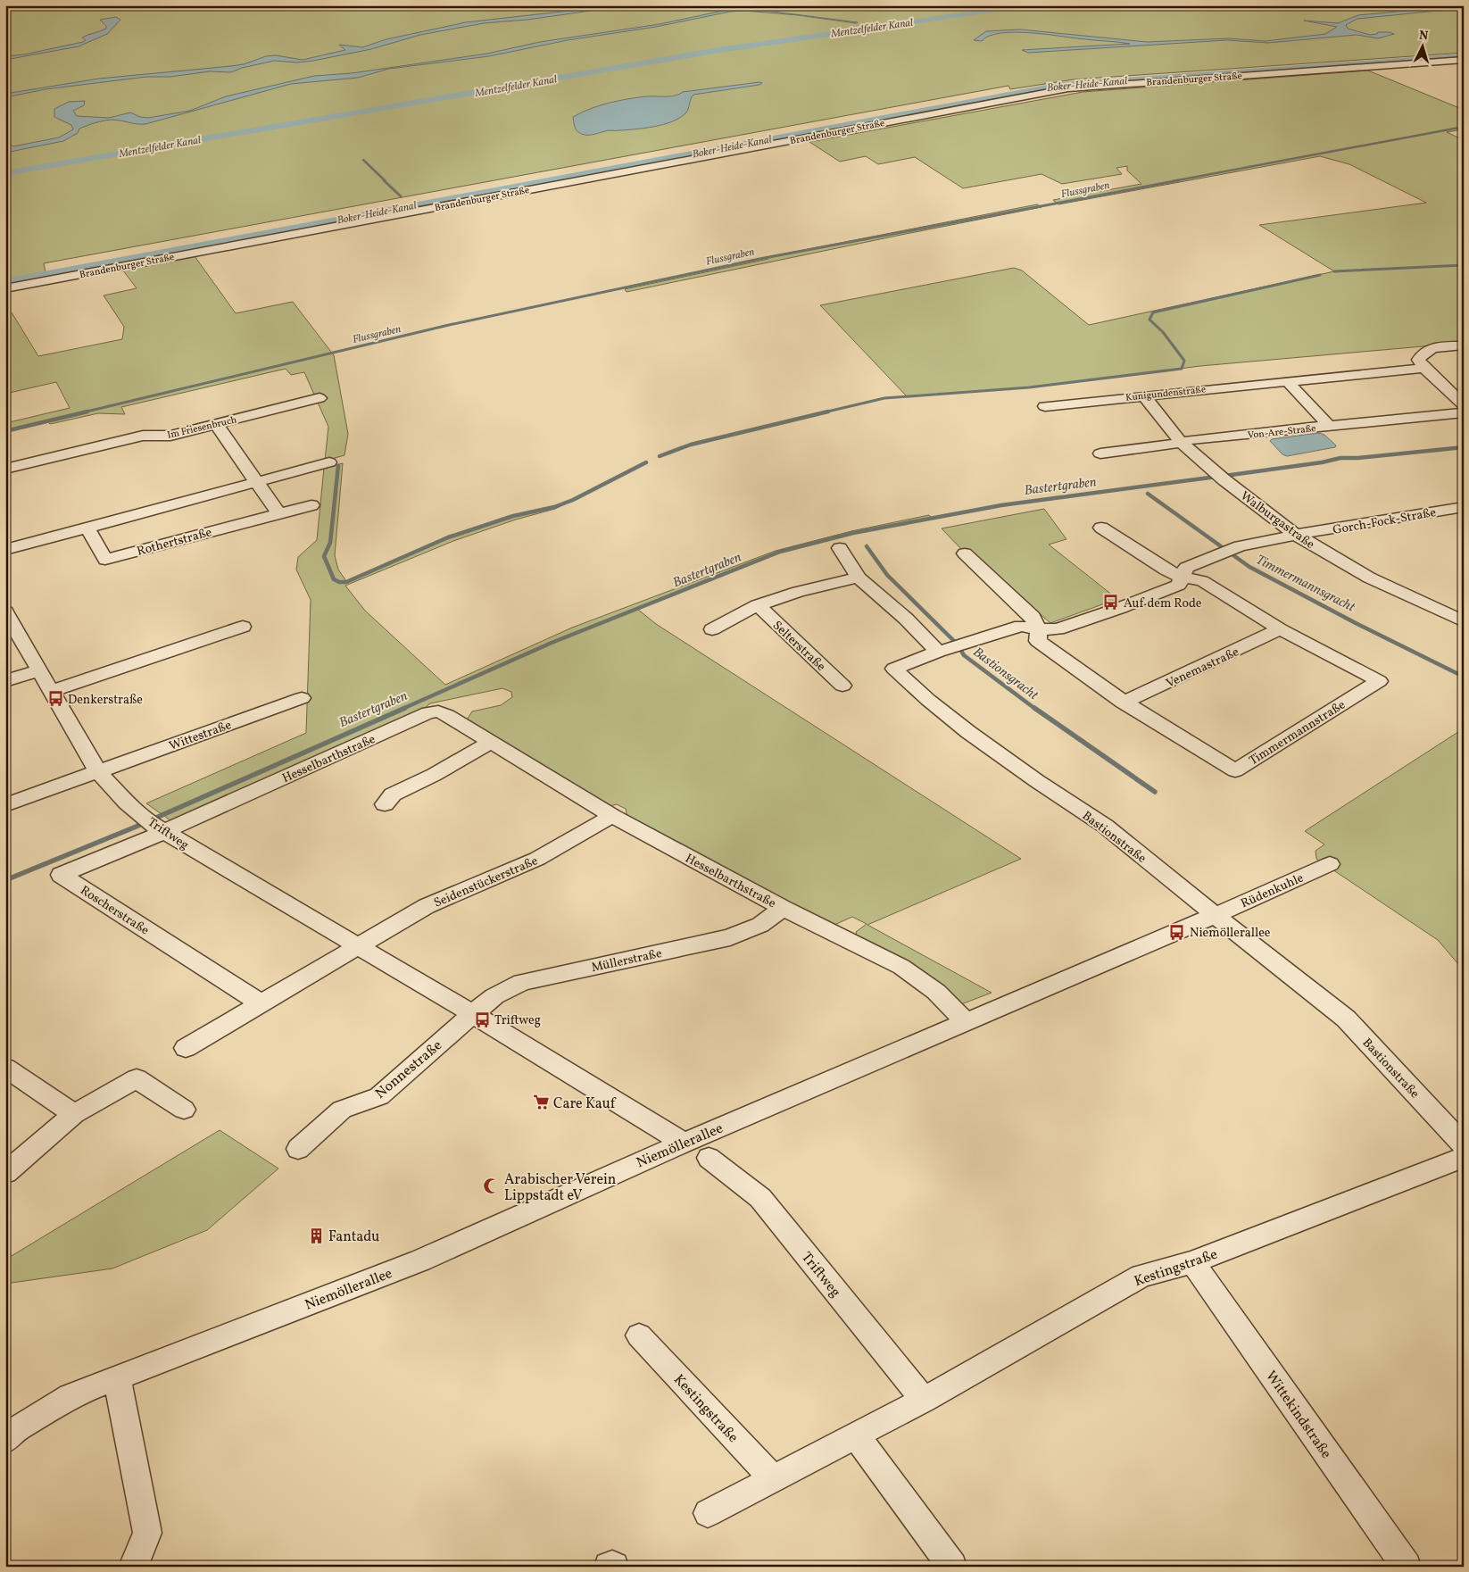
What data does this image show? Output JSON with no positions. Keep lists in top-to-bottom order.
{
  "streets": {
    "street": [
      "Brandenburger Straße",
      "Kunigundenstraße",
      "Im Friesenbruch",
      "Von-Are-Straße",
      "Walburgastraße",
      "Gorch-Fock-Straße",
      "Rothertstraße",
      "Selterstraße",
      "Venemastraße",
      "Timmermannstraße",
      "Wittestraße",
      "Hesselbarthstraße",
      "Triftweg",
      "Bastionstraße",
      "Seidenstückerstraße",
      "Rüdenkuhle",
      "Roscherstraße",
      "Müllerstraße",
      "Nonnestraße",
      "Niemöllerallee",
      "Kestingstraße",
      "Wittekindstraße"
    ]
  },
  "crossings": [
    ["Kunigundenstraße", "Walburgastraße"],
    ["Von-Are-Straße", "Walburgastraße"],
    ["Walburgastraße", "Gorch-Fock-Straße"],
    ["Gorch-Fock-Straße", "Timmermannstraße"],
    ["Gorch-Fock-Straße", "Bastionstraße"],
    ["Venemastraße", "Timmermannstraße"],
    ["Wittestraße", "Triftweg"],
    ["Hesselbarthstraße", "Triftweg"],
    ["Hesselbarthstraße", "Seidenstückerstraße"],
    ["Hesselbarthstraße", "Roscherstraße"],
    ["Hesselbarthstraße", "Müllerstraße"],
    ["Hesselbarthstraße", "Niemöllerallee"],
    ["Triftweg", "Seidenstückerstraße"],
    ["Triftweg", "Roscherstraße"],
    ["Triftweg", "Müllerstraße"],
    ["Triftweg", "Nonnestraße"],
    ["Triftweg", "Niemöllerallee"],
    ["Triftweg", "Kestingstraße"],
    ["Bastionstraße", "Rüdenkuhle"],
    ["Bastionstraße", "Niemöllerallee"],
    ["Rüdenkuhle", "Niemöllerallee"],
    ["Müllerstraße", "Nonnestraße"],
    ["Kestingstraße", "Wittekindstraße"]
  ],
  "water": [
    "Mentzelfelder Kanal",
    "Boker-Heide-Kanal",
    "Flussgraben",
    "Bastertgraben",
    "Timmermannsgracht",
    "Bastionsgracht"
  ],
  "places": {
    "bus stop": [
      "Auf dem Rode",
      "Denkerstraße",
      "Niemöllerallee",
      "Triftweg"
    ],
    "supermarket": ["Care Kauf"],
    "mosque": ["Arabischer Verein Lippstadt eV"],
    "building": ["Fantadu"]
  },
  "north": "top"
}
